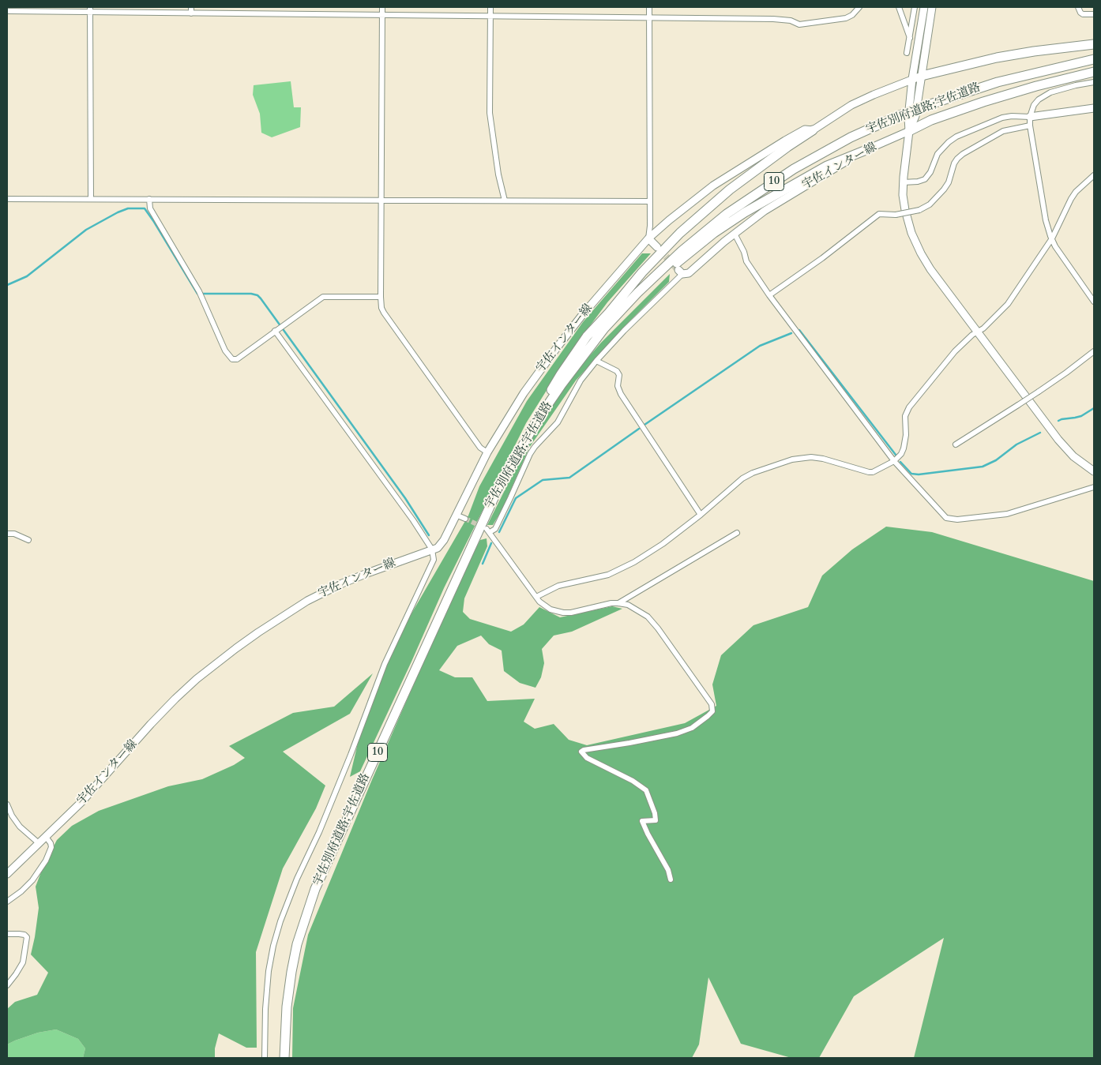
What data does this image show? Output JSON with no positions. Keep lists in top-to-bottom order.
{
  "streets": {
    "highway": ["宇佐別府道路;宇佐道路", "10"],
    "main road": ["宇佐インター線"]
  }
}
